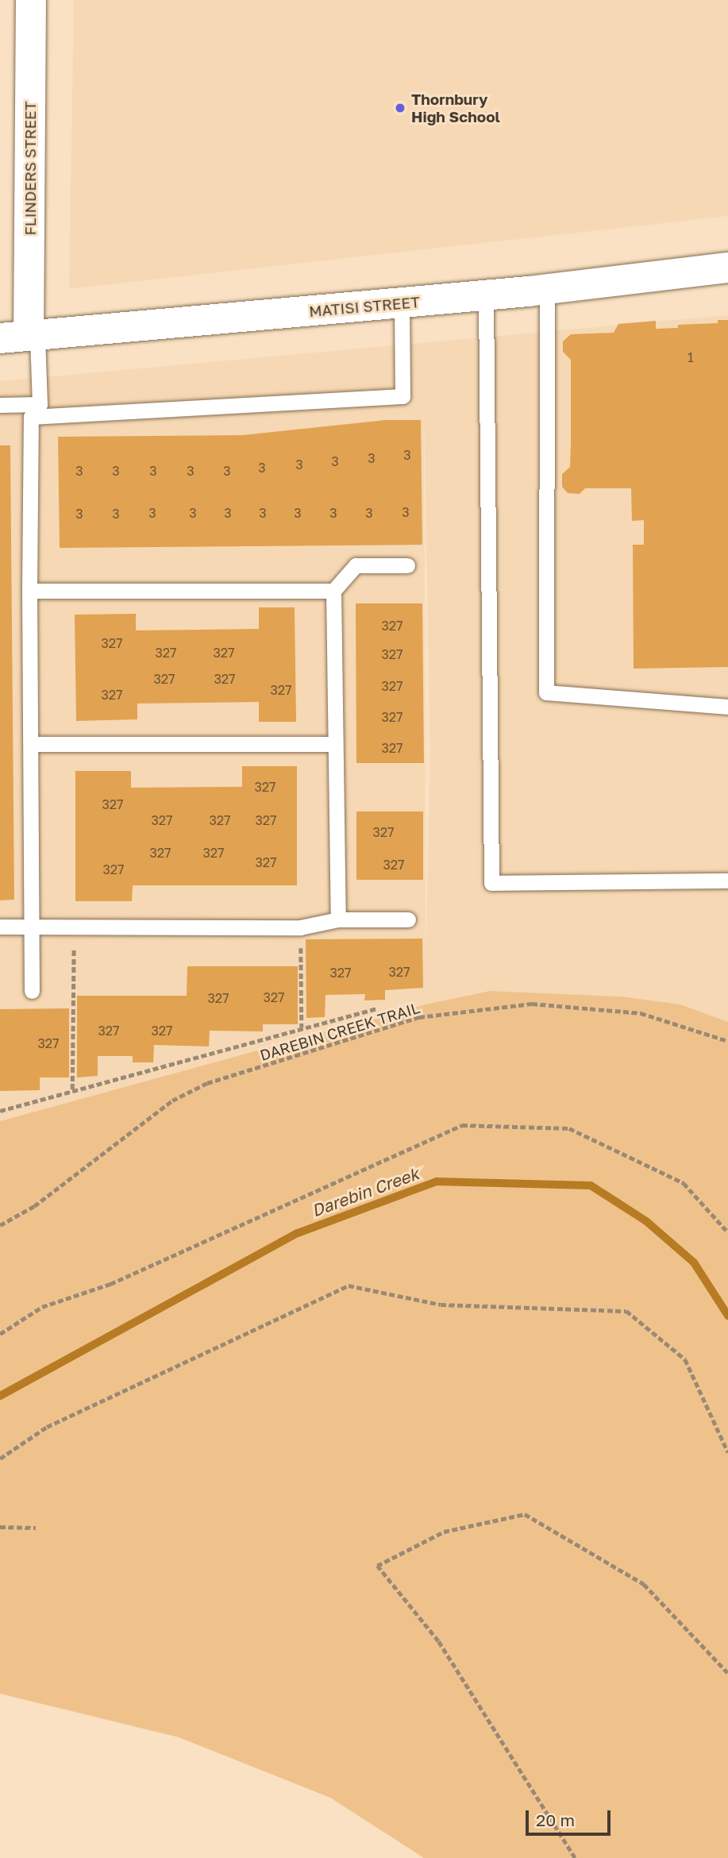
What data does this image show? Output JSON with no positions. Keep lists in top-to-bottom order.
{
  "streets": {
    "street": ["FLINDERS STREET", "MATISI STREET"],
    "path": ["DAREBIN CREEK TRAIL"]
  },
  "crossings": [
    ["FLINDERS STREET", "MATISI STREET"]
  ],
  "water": ["Darebin Creek"],
  "places": ["Thornbury High School"],
  "house_numbers": [
    "1",
    "3",
    "3",
    "3",
    "3",
    "3",
    "3",
    "3",
    "3",
    "3",
    "3",
    "3",
    "3",
    "3",
    "3",
    "3",
    "3",
    "3",
    "3",
    "3",
    "3",
    "327",
    "327",
    "327",
    "327",
    "327",
    "327",
    "327",
    "327",
    "327",
    "327",
    "327",
    "327",
    "327",
    "327",
    "327",
    "327",
    "327",
    "327",
    "327",
    "327",
    "327",
    "327",
    "327",
    "327",
    "327",
    "327",
    "327",
    "327",
    "327",
    "327"
  ],
  "scale_bar": "20 m"
}
